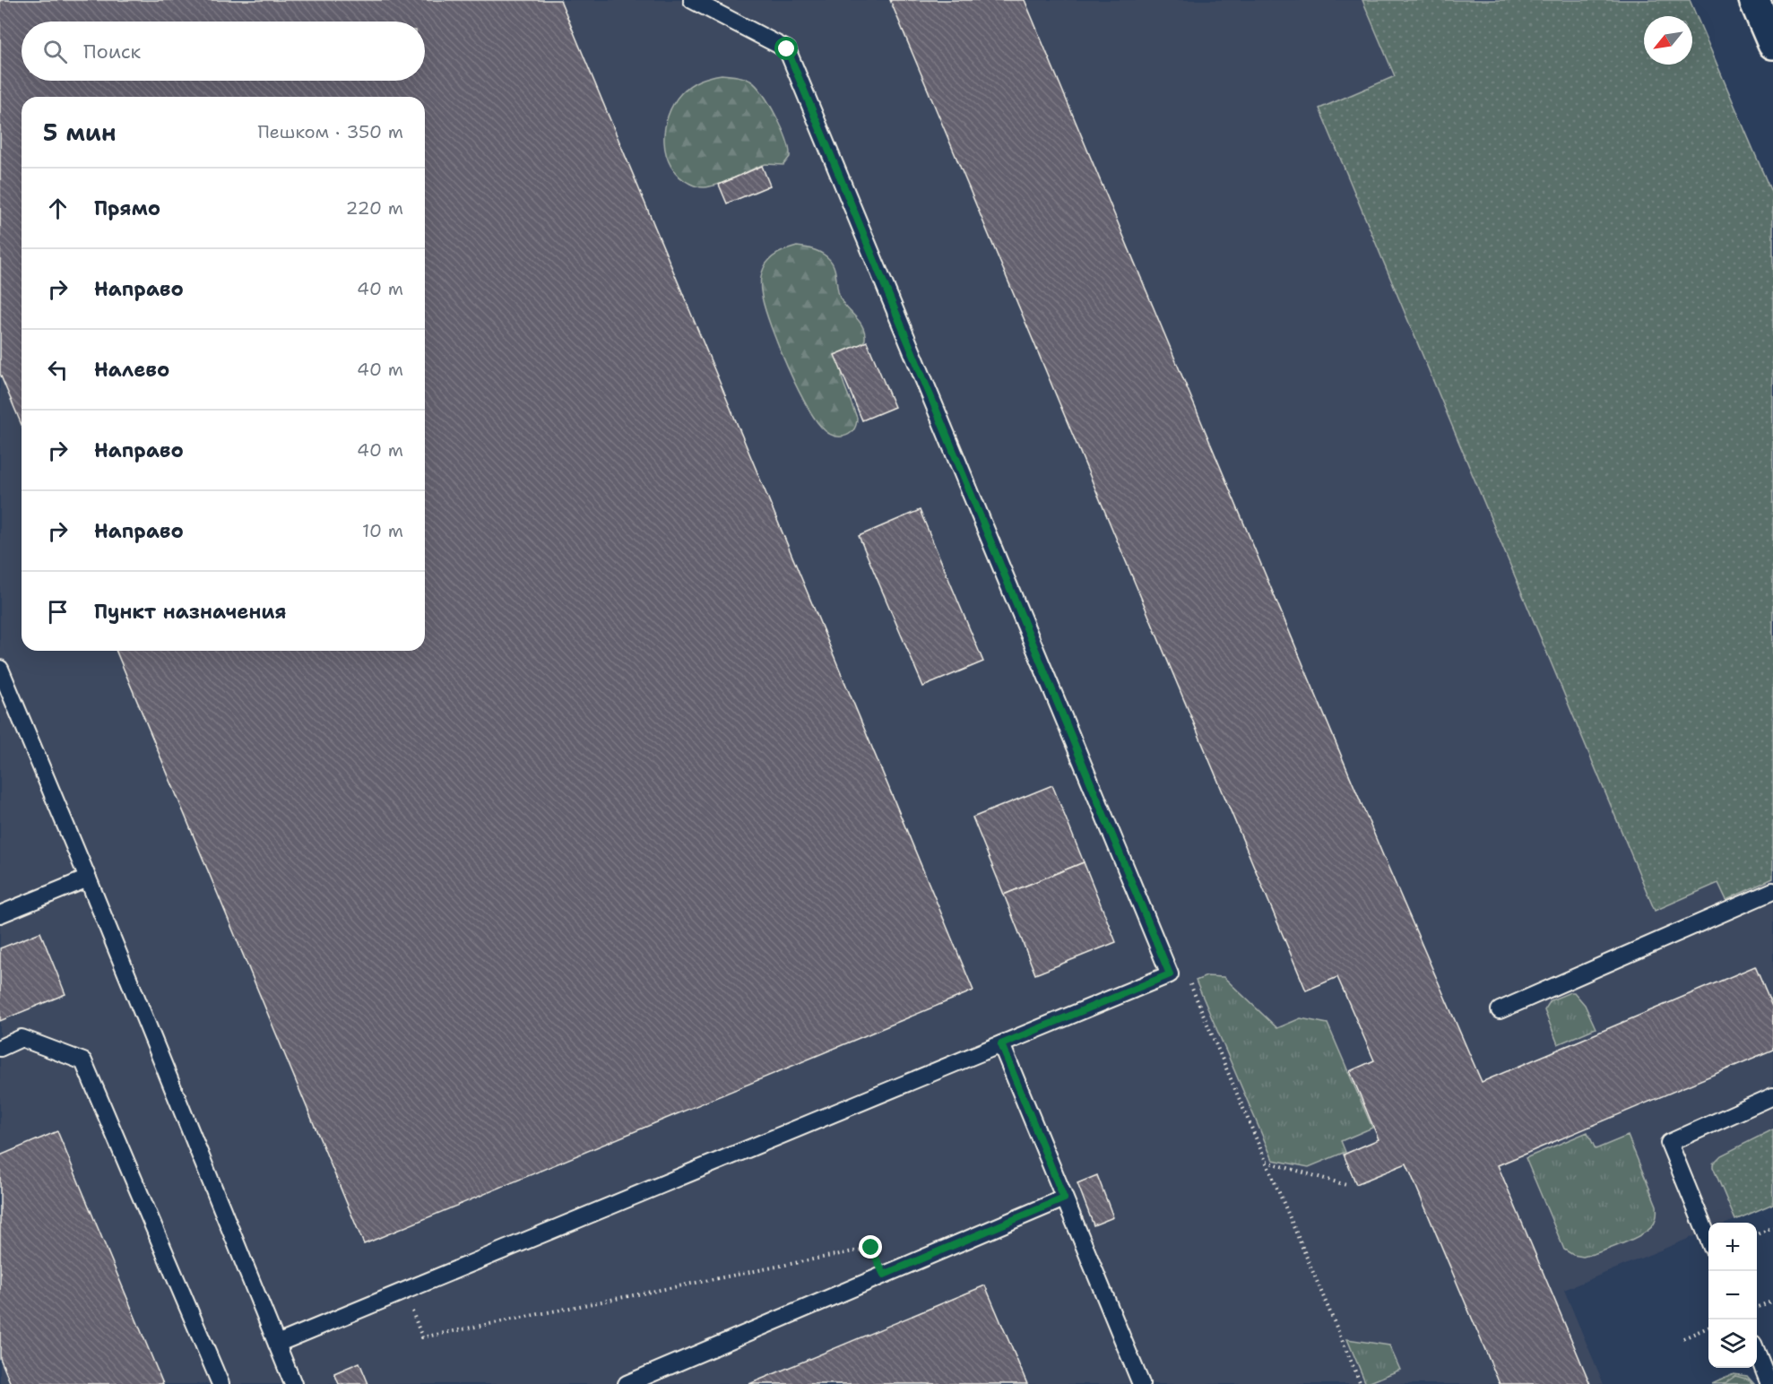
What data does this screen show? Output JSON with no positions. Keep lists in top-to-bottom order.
{
  "north": "bottom left",
  "page": {
    "search": "Поиск",
    "heading": ["5 мин", "Пешком · 350 m"],
    "list": [
      ["Прямо", "220 m"],
      ["Направо", "40 m"],
      ["Налево", "40 m"],
      ["Направо", "40 m"],
      ["Направо", "10 m"],
      "Пункт назначения"
    ],
    "map_buttons": ["+", "−"]
  }
}
